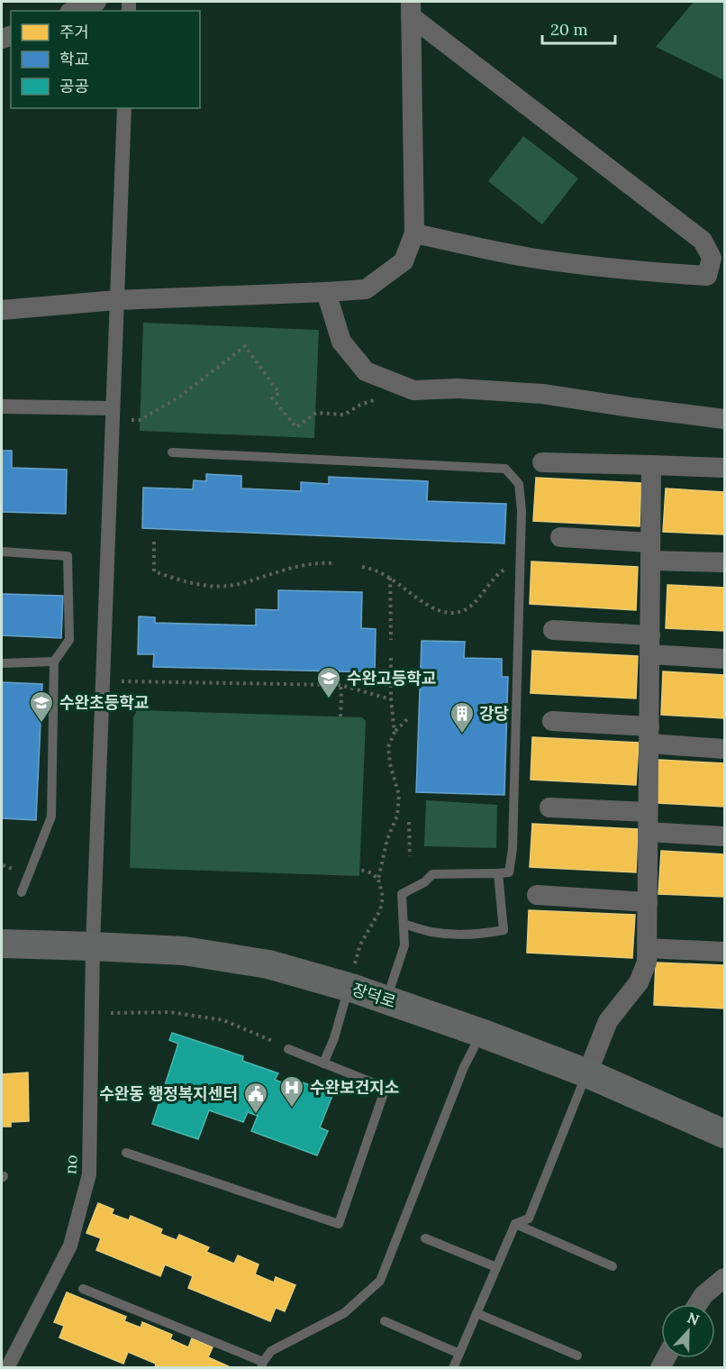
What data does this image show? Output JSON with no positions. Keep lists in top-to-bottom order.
{
  "streets": {
    "main road": ["장덕로"],
    "street": ["no"]
  },
  "crossings": [
    ["장덕로", "no"]
  ],
  "places": {
    "school or university": ["수완고등학교", "수완초등학교"],
    "building": ["강당"],
    "hospital": ["수완보건지소"],
    "public building": ["수완동 행정복지센터"]
  },
  "legend": ["주거", "학교", "공공"],
  "scale_bar": "20 m",
  "north": "top"
}
